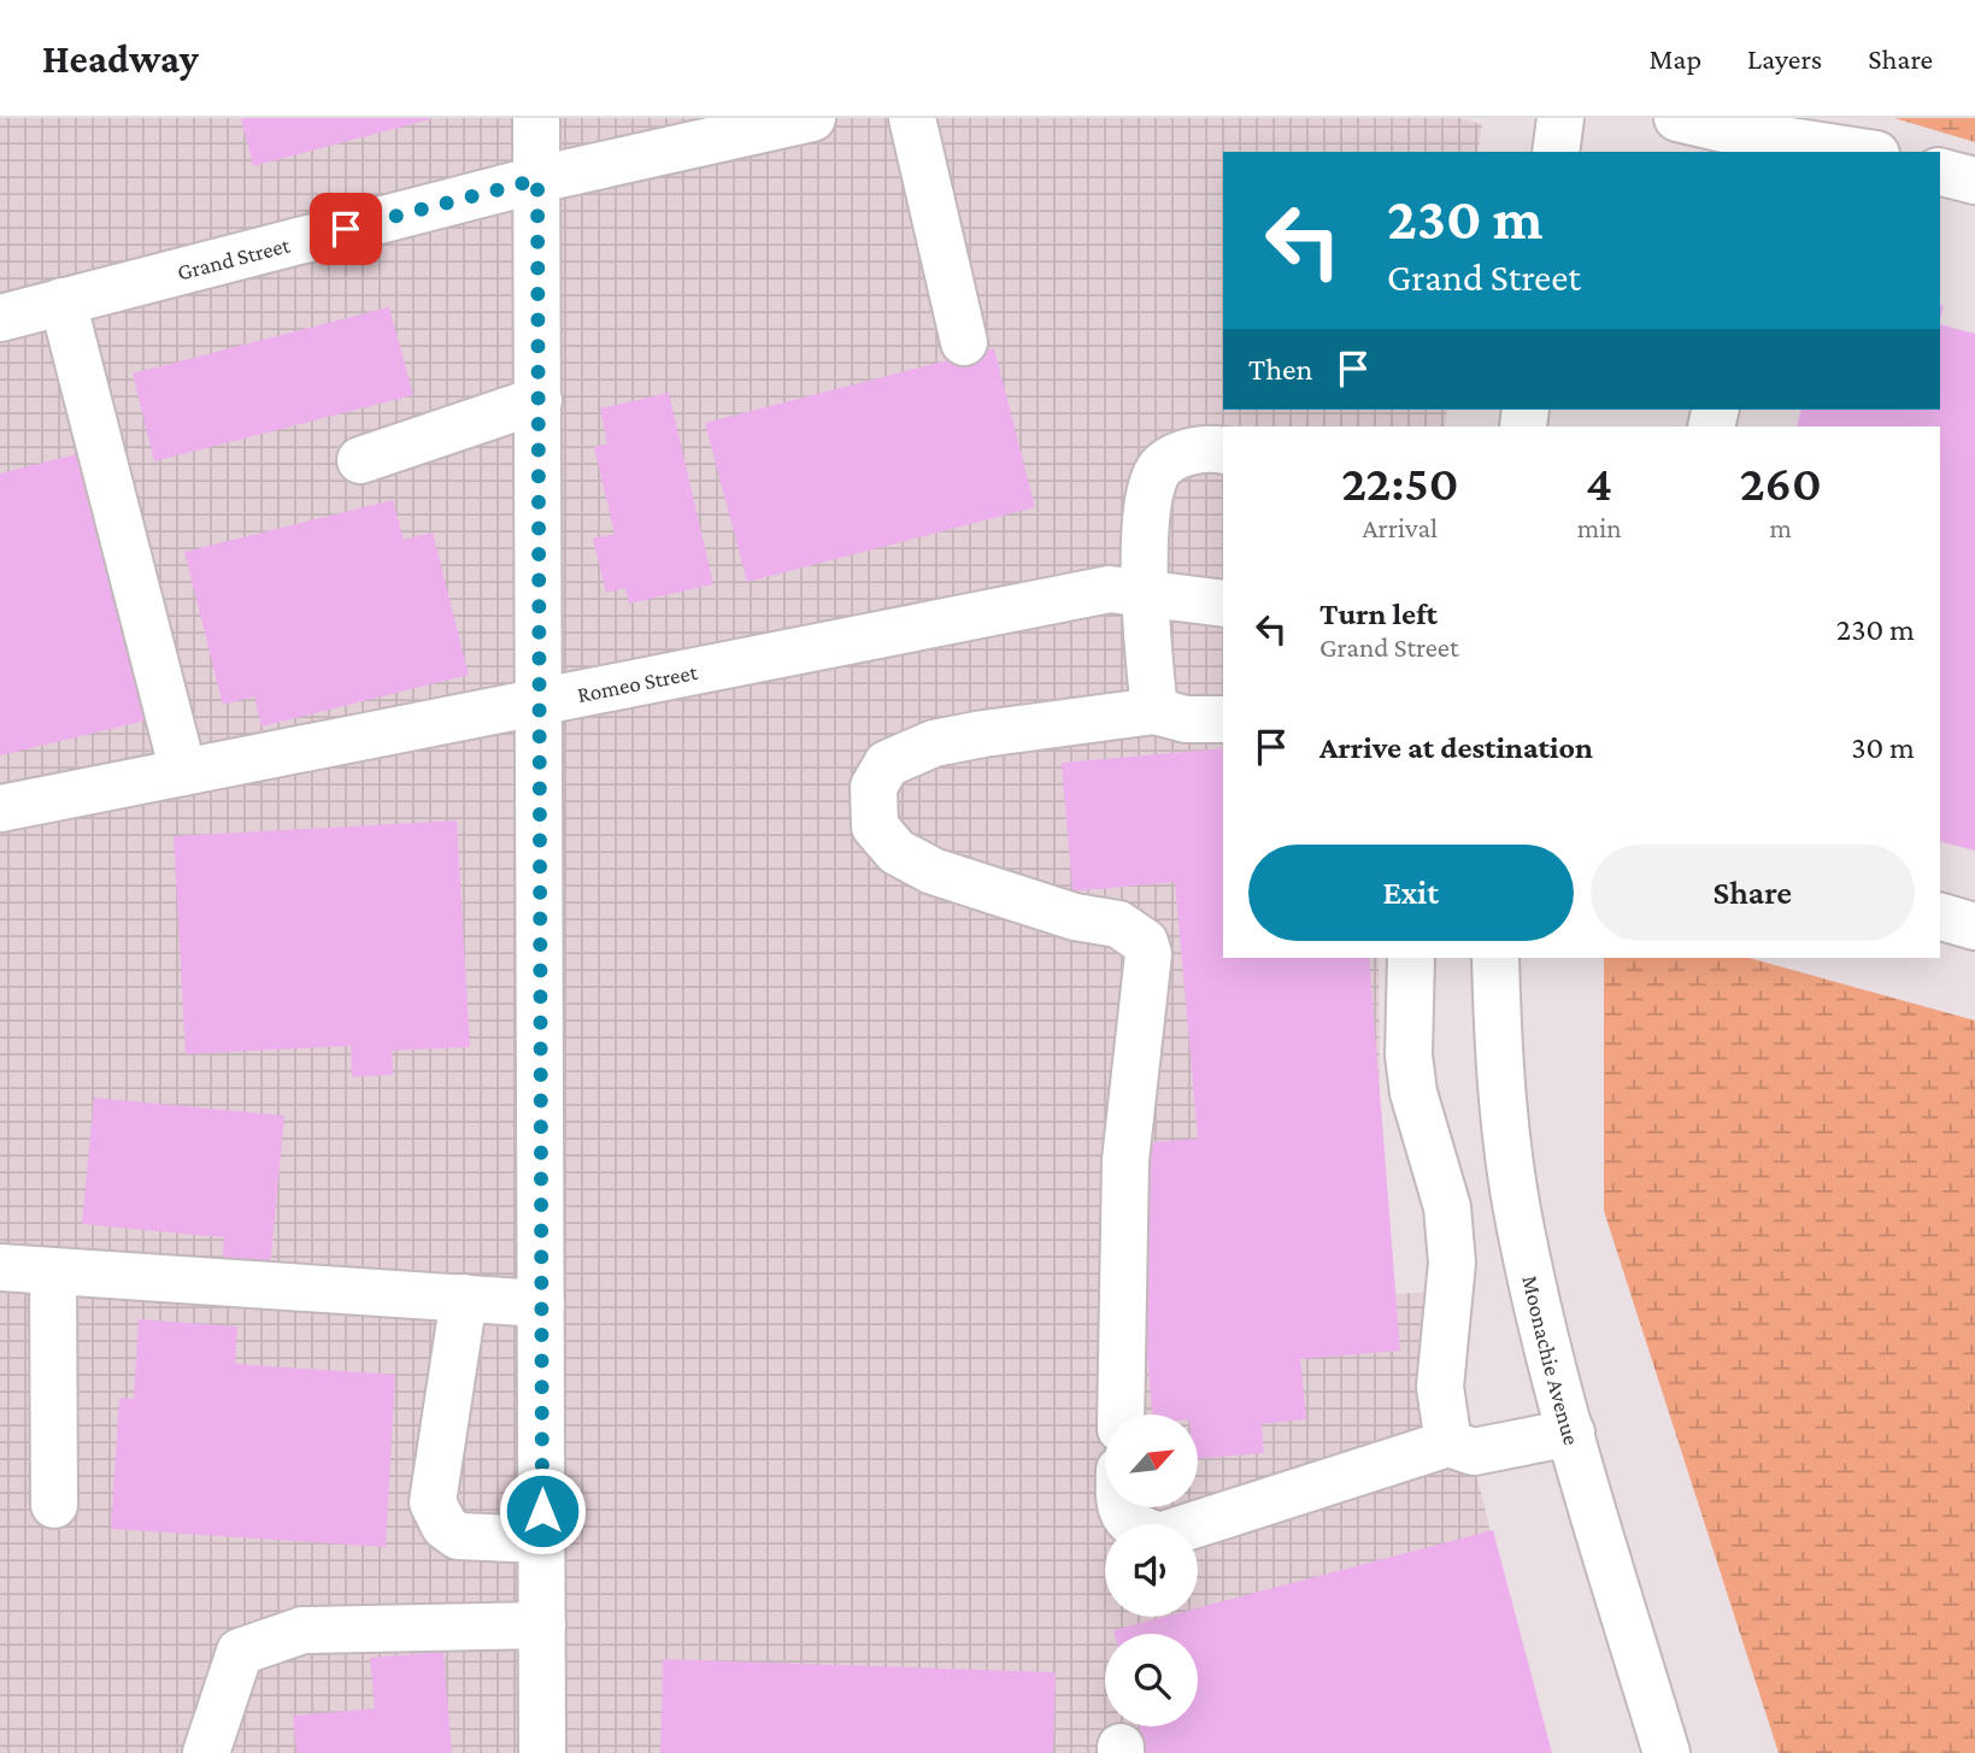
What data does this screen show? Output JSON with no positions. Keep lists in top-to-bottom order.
{
  "streets": {
    "street": ["Grand Street", "Romeo Street", "Moonachie Avenue"]
  },
  "north": "top right",
  "page": {
    "header": "Headway",
    "nav": ["Map", "Layers", "Share"],
    "turn": ["230 m", "Grand Street"],
    "then": "Then",
    "eta": [
      "22:50",
      "Arrival",
      "4",
      "min",
      "260",
      "m"
    ],
    "list": [
      {
        "name": "Turn left",
        "note": "Grand Street",
        "value": "230 m"
      },
      {
        "name": "Arrive at destination",
        "value": "30 m"
      }
    ],
    "buttons": ["Exit", "Share"]
  }
}
